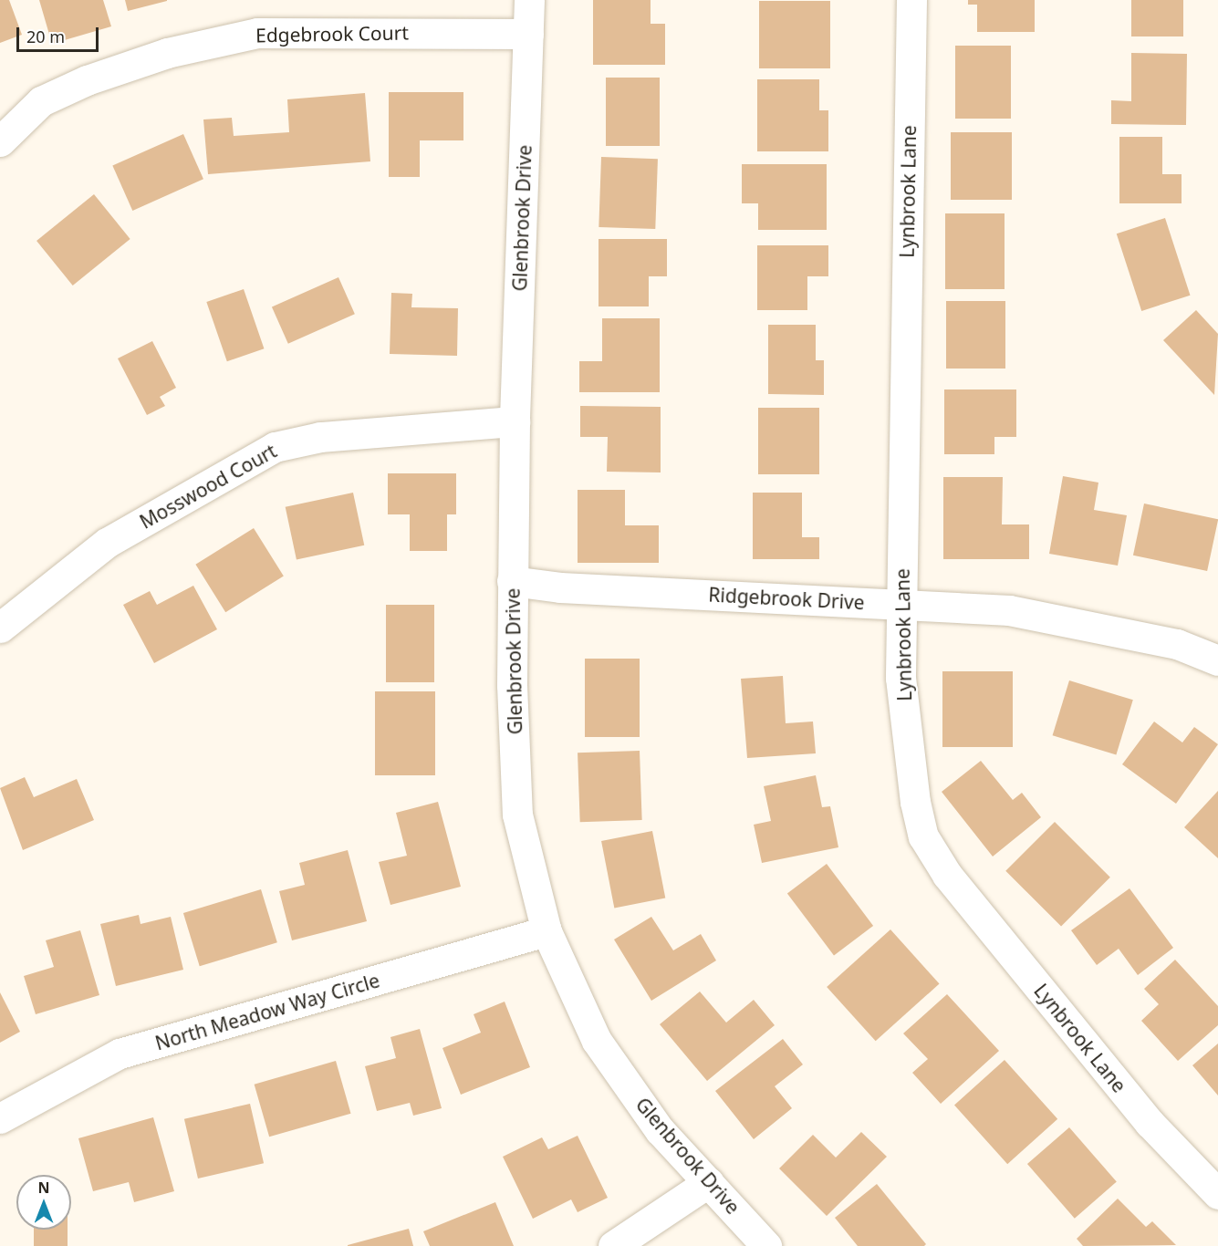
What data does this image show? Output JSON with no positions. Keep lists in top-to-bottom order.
{
  "streets": {
    "street": [
      "Edgebrook Court",
      "Lynbrook Lane",
      "Glenbrook Drive",
      "Mosswood Court",
      "Ridgebrook Drive",
      "North Meadow Way Circle"
    ]
  },
  "crossings": [
    ["Edgebrook Court", "Glenbrook Drive"],
    ["Lynbrook Lane", "Ridgebrook Drive"],
    ["Glenbrook Drive", "Mosswood Court"],
    ["Glenbrook Drive", "Ridgebrook Drive"],
    ["Glenbrook Drive", "North Meadow Way Circle"]
  ],
  "scale_bar": "20 m",
  "north": "top"
}
